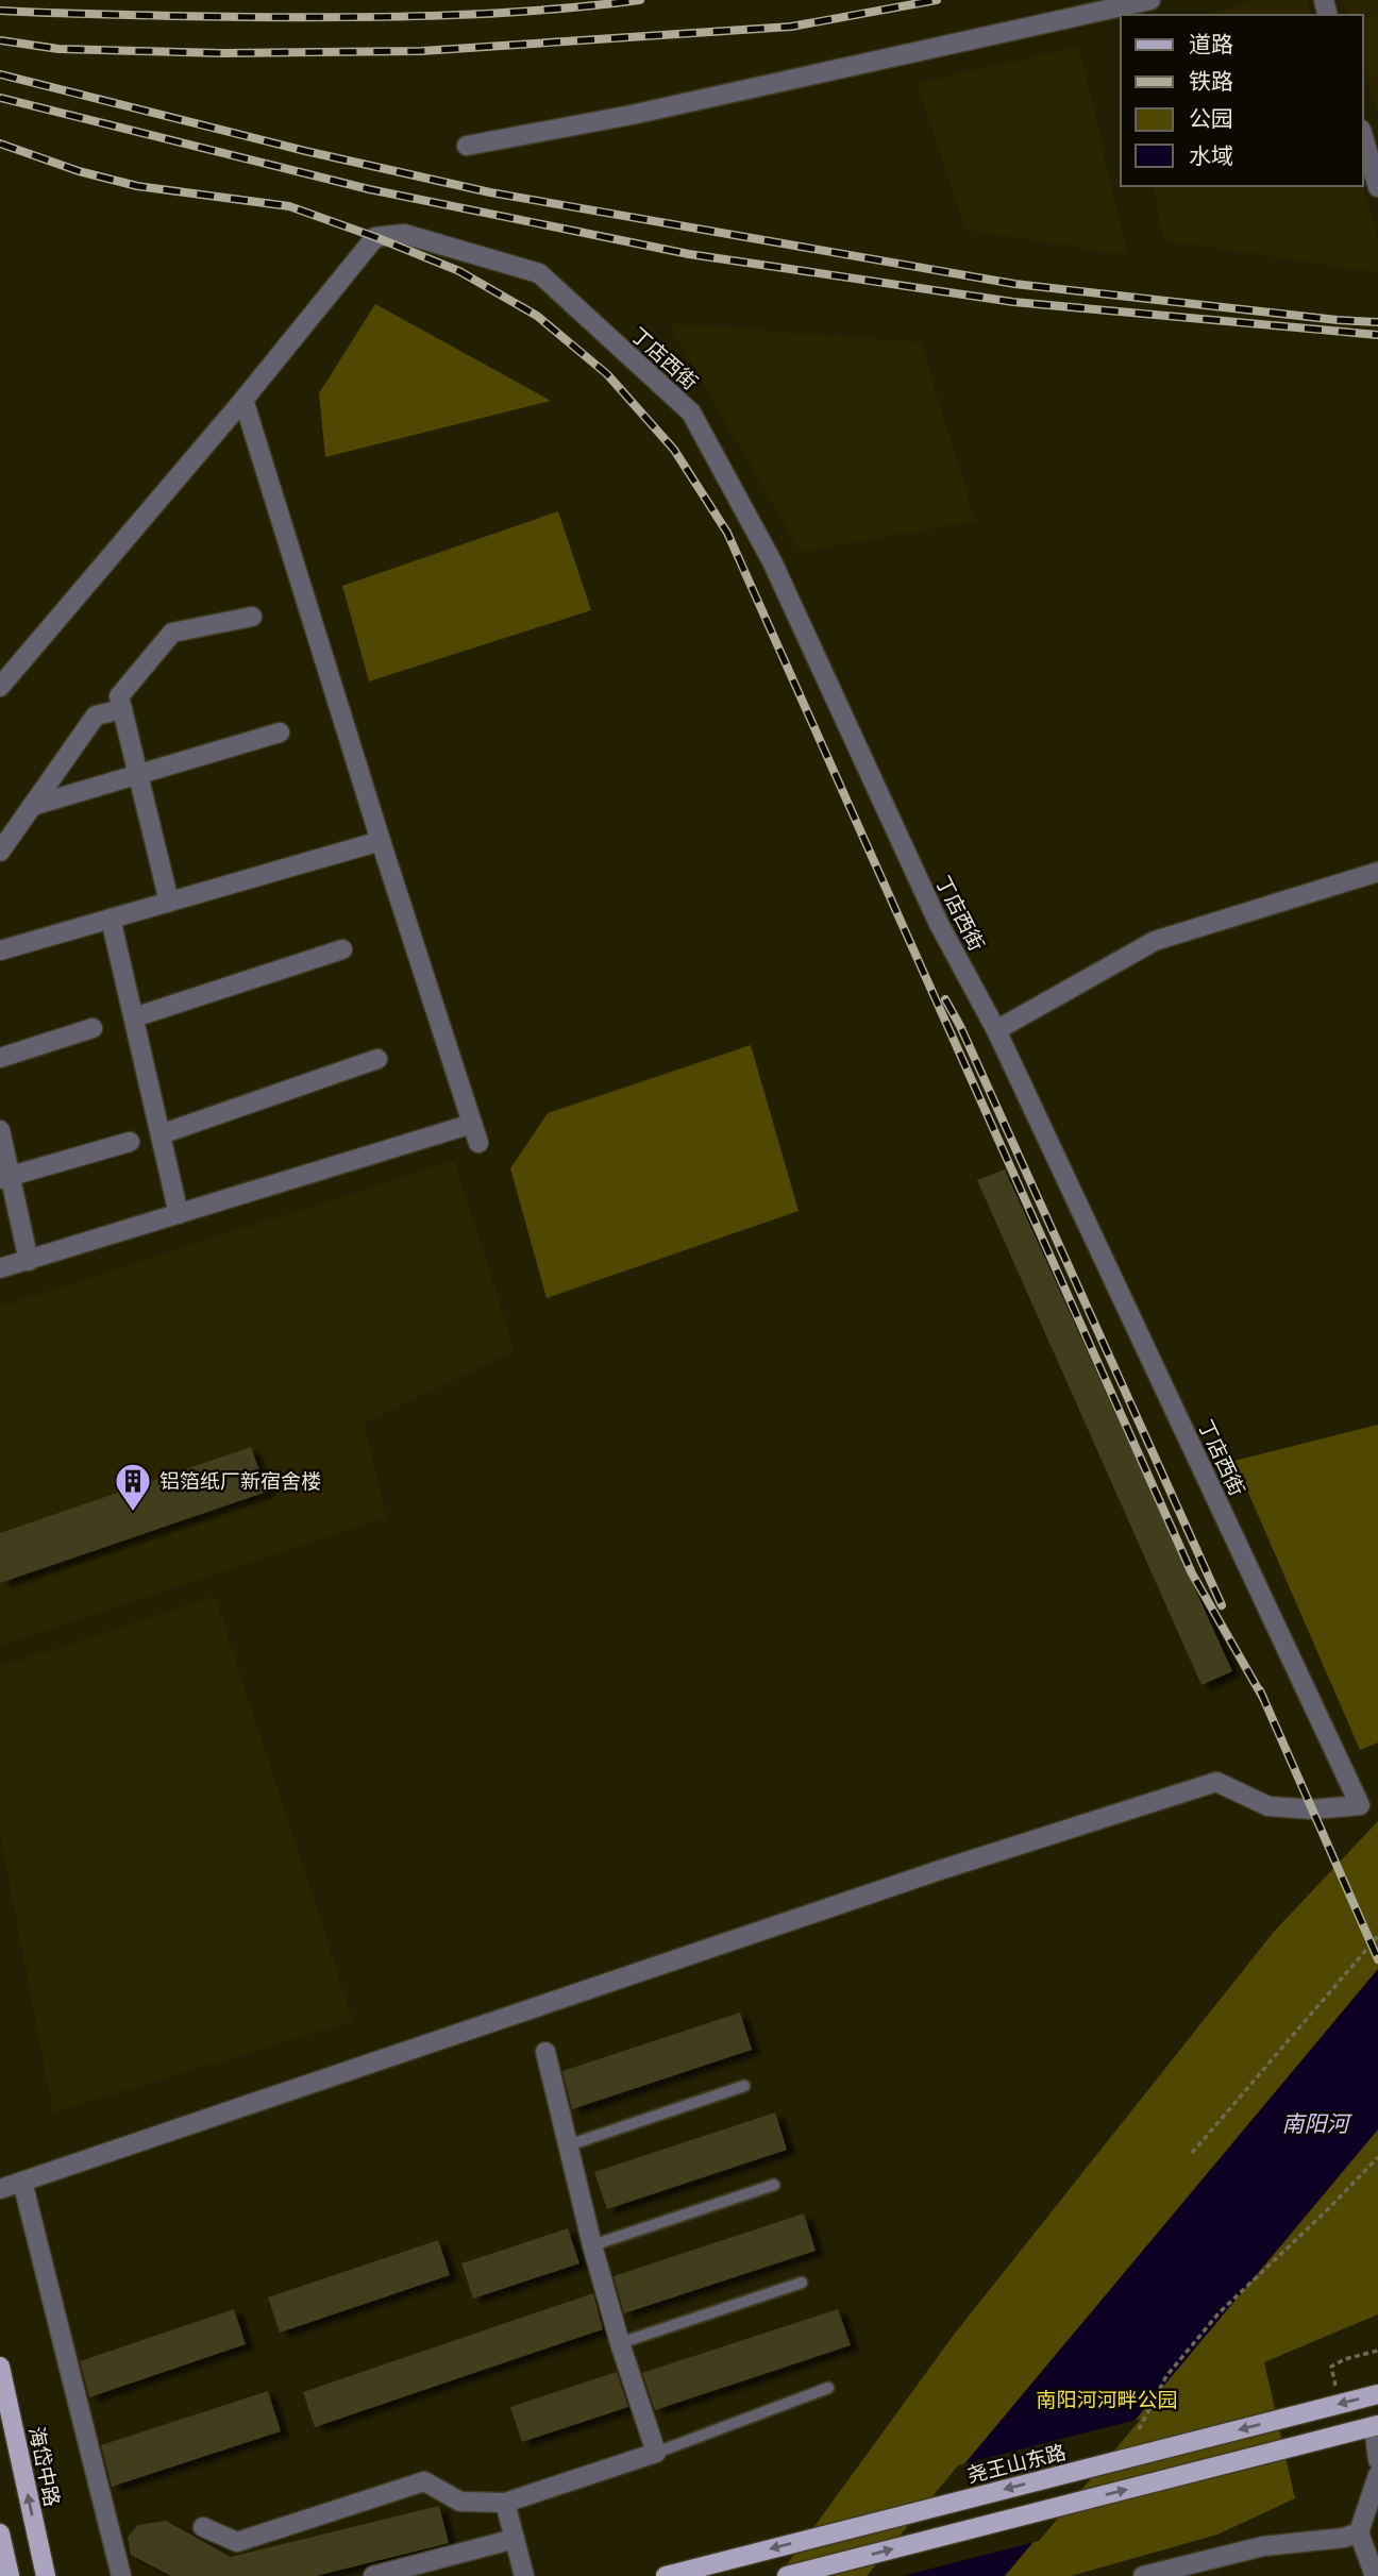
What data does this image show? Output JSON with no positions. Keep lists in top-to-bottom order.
{
  "streets": {
    "main road": ["尧王山东路", "海岱中路"],
    "street": ["丁店西街"]
  },
  "one_way": ["海岱中路"],
  "water": ["南阳河"],
  "parks": ["南阳河河畔公园"],
  "places": {
    "building": ["铝箔纸厂新宿舍楼"]
  },
  "legend": [
    "道路",
    "铁路",
    "公园",
    "水域"
  ]
}
